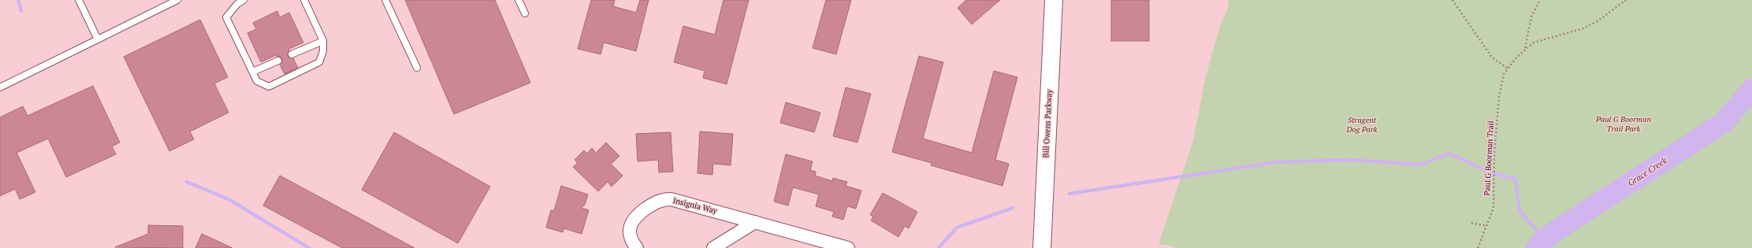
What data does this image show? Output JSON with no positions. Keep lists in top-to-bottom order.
{
  "streets": {
    "main road": ["Bill Owens Parkway"],
    "street": ["Insignia Way"],
    "path": ["Paul G Boorman Trail"]
  },
  "water": ["Grace Creek"],
  "parks": ["Paul G Boorman Trail Park", "Stragent Dog Park"]
}
